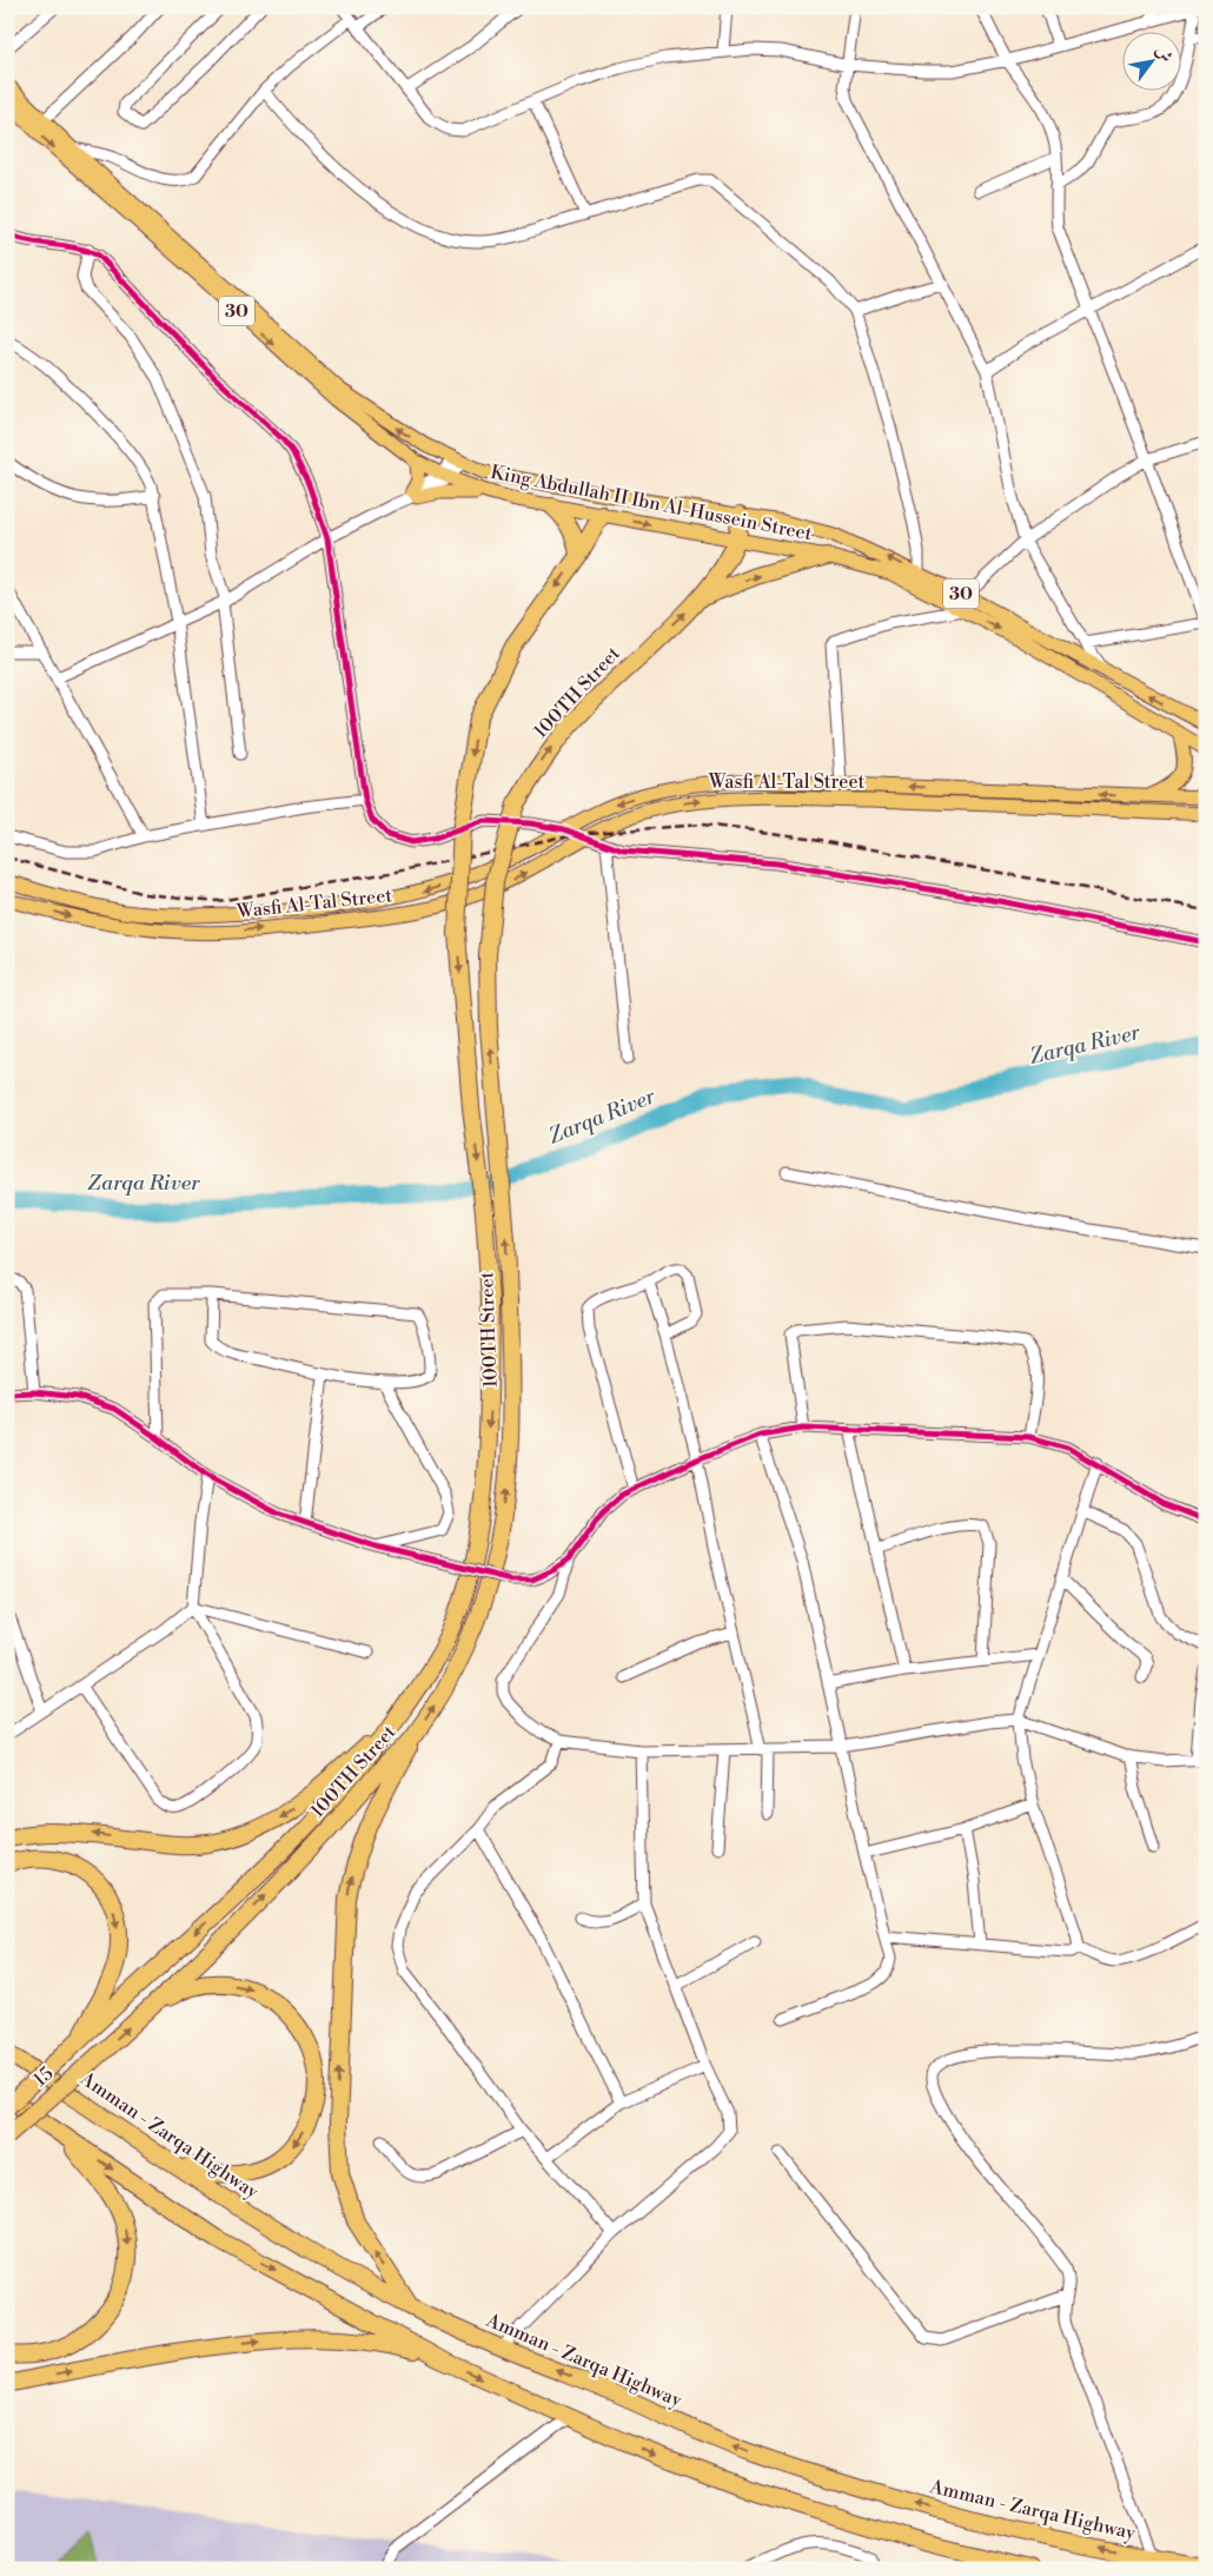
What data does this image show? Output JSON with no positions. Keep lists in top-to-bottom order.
{
  "streets": {
    "highway": ["100TH Street", "15", "Amman - Zarqa Highway"],
    "main road": ["30", "King Abdullah II Ibn Al-Hussein Street", "Wasfi Al-Tal Street"]
  },
  "crossings": [
    ["King Abdullah II Ibn Al-Hussein Street", "100TH Street"],
    ["100TH Street", "15"]
  ],
  "water": ["Zarqa River"],
  "north": "top right"
}
